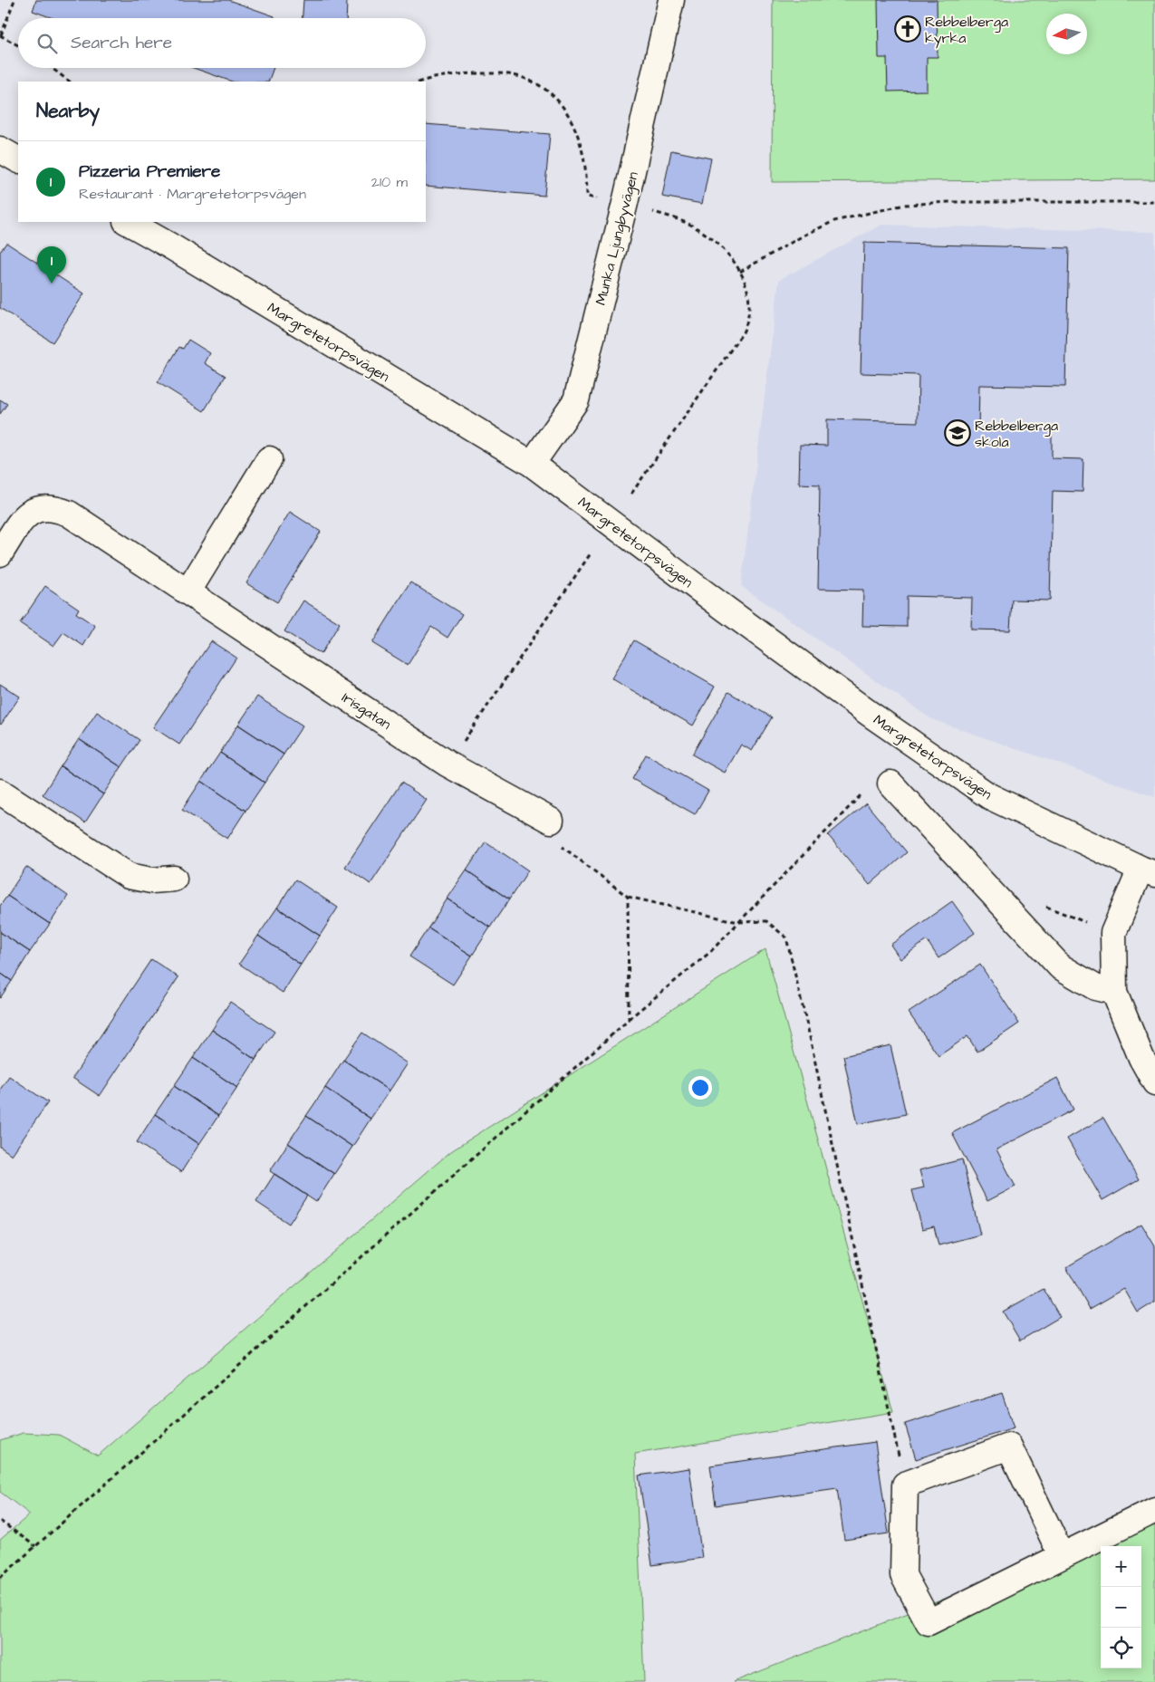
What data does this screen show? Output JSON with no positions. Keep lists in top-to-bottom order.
{
  "streets": {
    "street": ["Munka Ljungbyvägen", "Margretetorpsvägen", "Irisgatan"]
  },
  "crossings": [
    ["Munka Ljungbyvägen", "Margretetorpsvägen"]
  ],
  "places": {
    "church": ["Rebbelberga kyrka"],
    "school or university": ["Rebbelberga skola"]
  },
  "north": "left",
  "page": {
    "search": "Search here",
    "heading": "Nearby",
    "list": [
      {
        "mark": "1",
        "name": "Pizzeria Premiere",
        "note": "Restaurant · Margretetorpsvägen",
        "value": "210 m"
      }
    ],
    "pins": "1",
    "map_buttons": ["+", "−"]
  }
}
